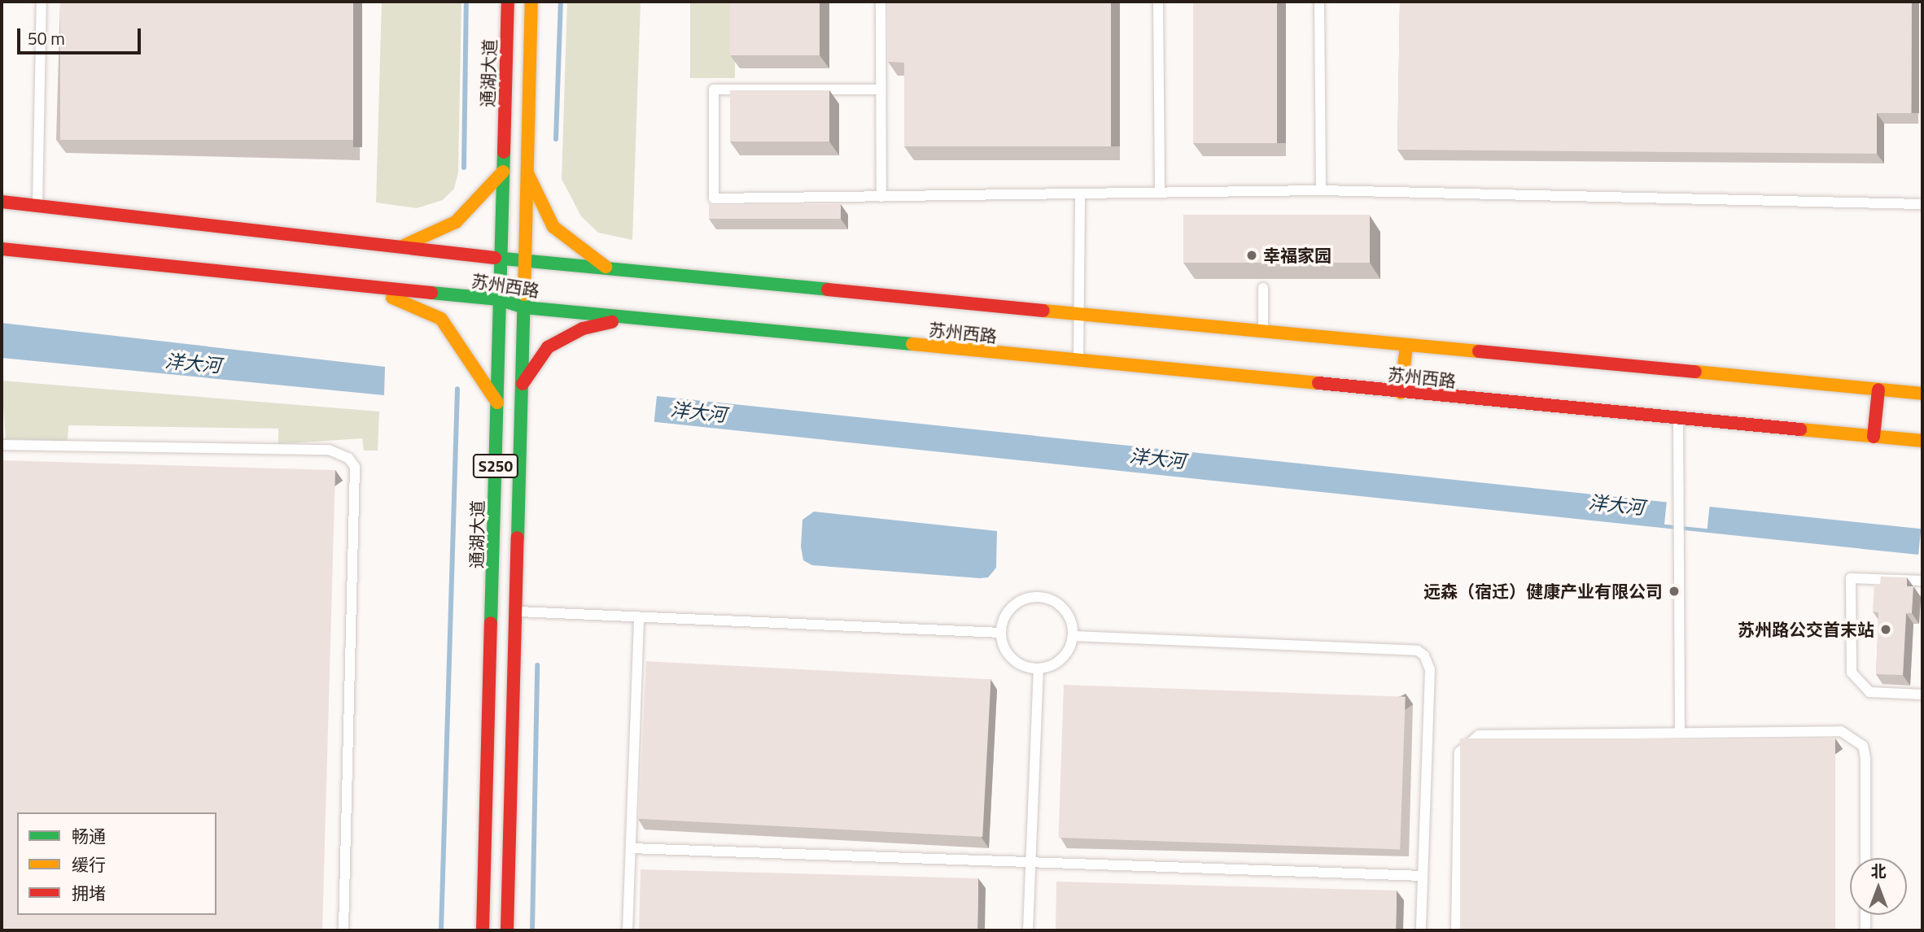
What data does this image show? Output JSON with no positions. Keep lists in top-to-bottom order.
{
  "streets": {
    "main road": ["通湖大道", "苏州西路", "S250"]
  },
  "crossings": [
    ["通湖大道", "苏州西路"],
    ["苏州西路", "S250"]
  ],
  "water": ["洋大河"],
  "places": ["幸福家园", "远森（宿迁）健康产业有限公司", "苏州路公交首末站"],
  "legend": ["畅通", "缓行", "拥堵"],
  "scale_bar": "50 m",
  "north": "top"
}
